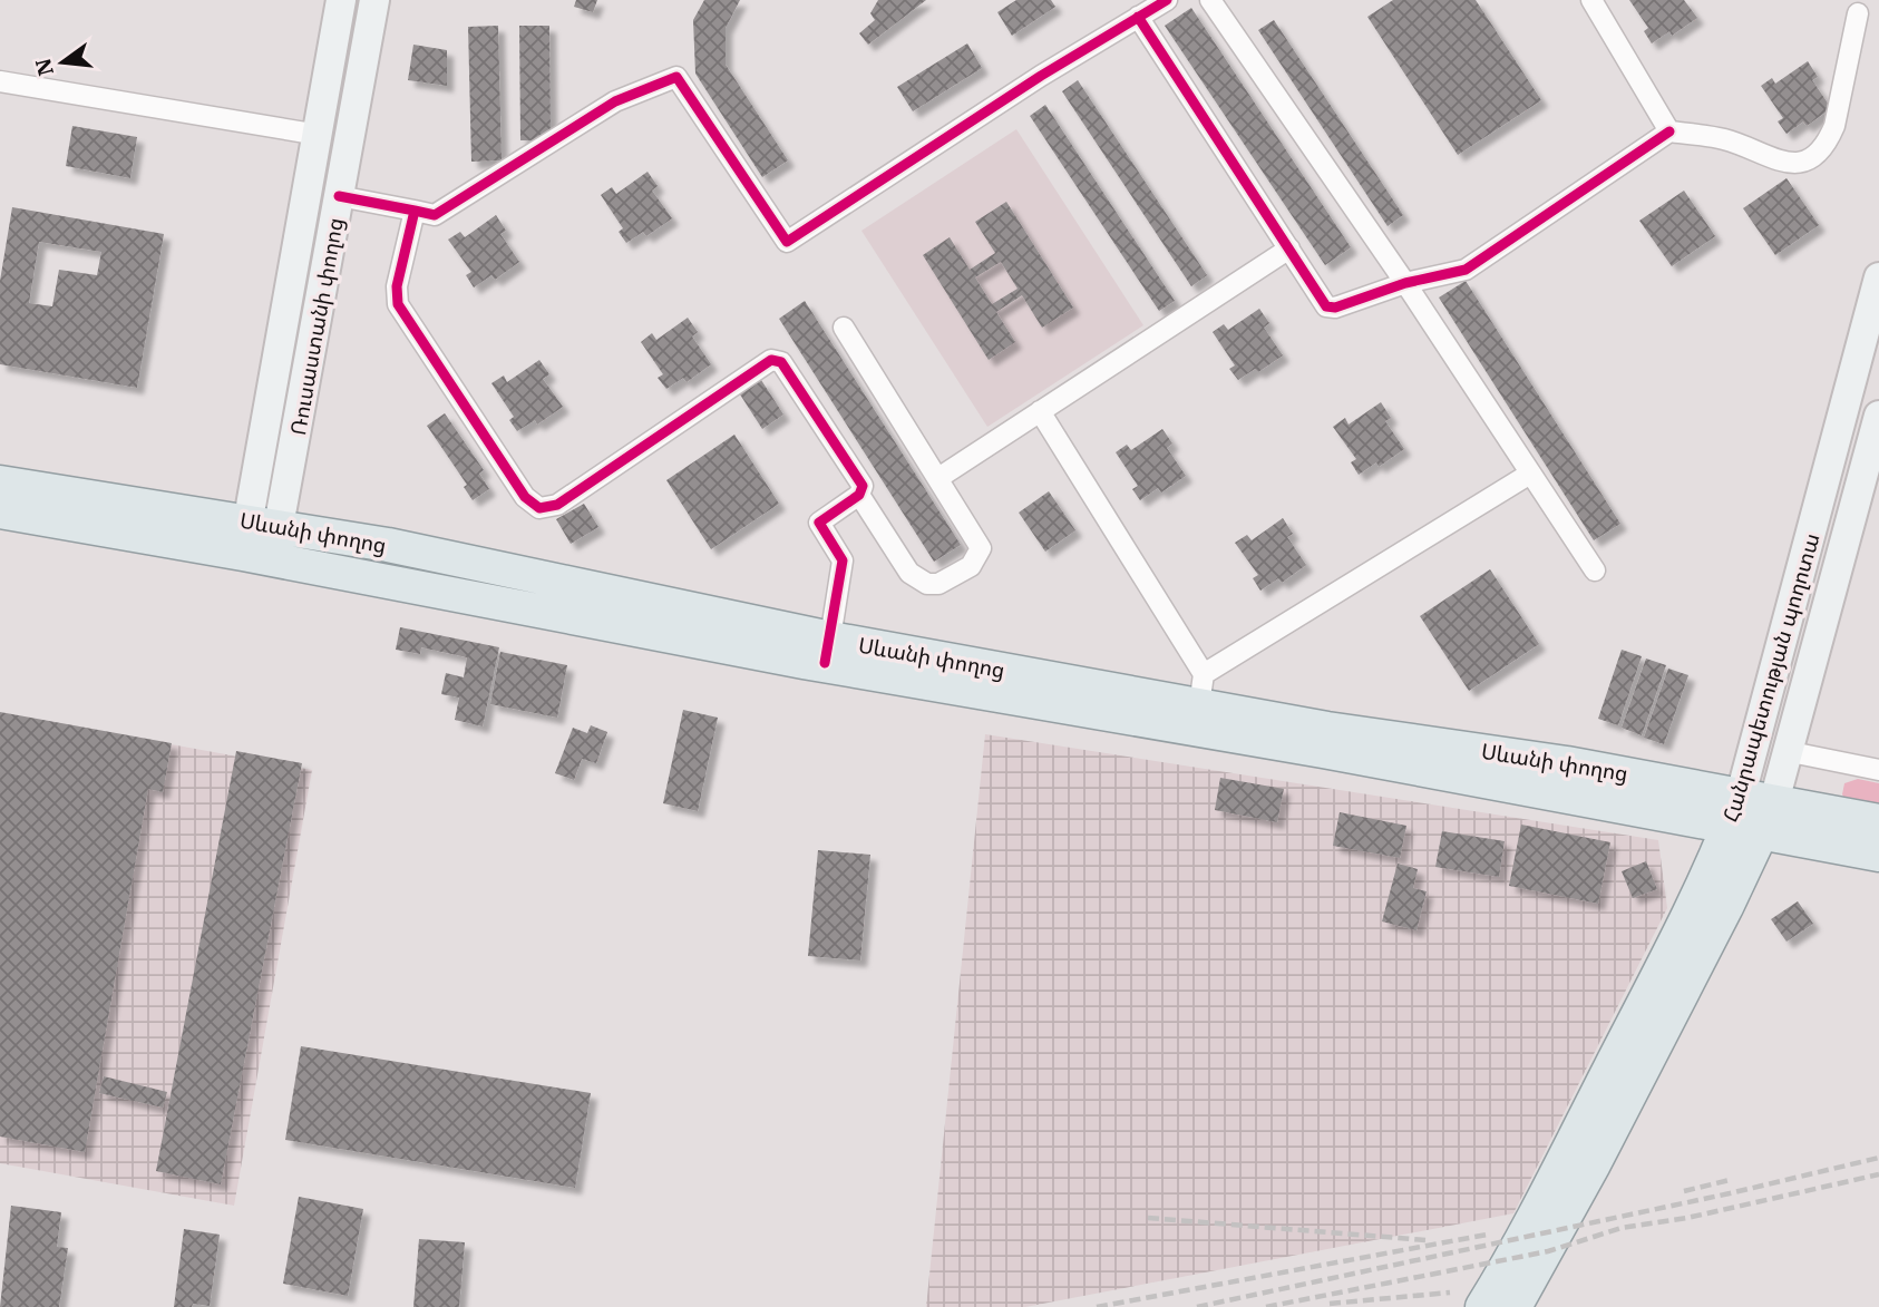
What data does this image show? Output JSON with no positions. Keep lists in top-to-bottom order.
{
  "streets": {
    "main road": ["Ռուսաստանի փողոց", "Սևանի փողոց", "Հանրապետության պողոտա"]
  },
  "crossings": [
    ["Ռուսաստանի փողոց", "Սևանի փողոց"],
    ["Սևանի փողոց", "Հանրապետության պողոտա"]
  ],
  "north": "left"
}
